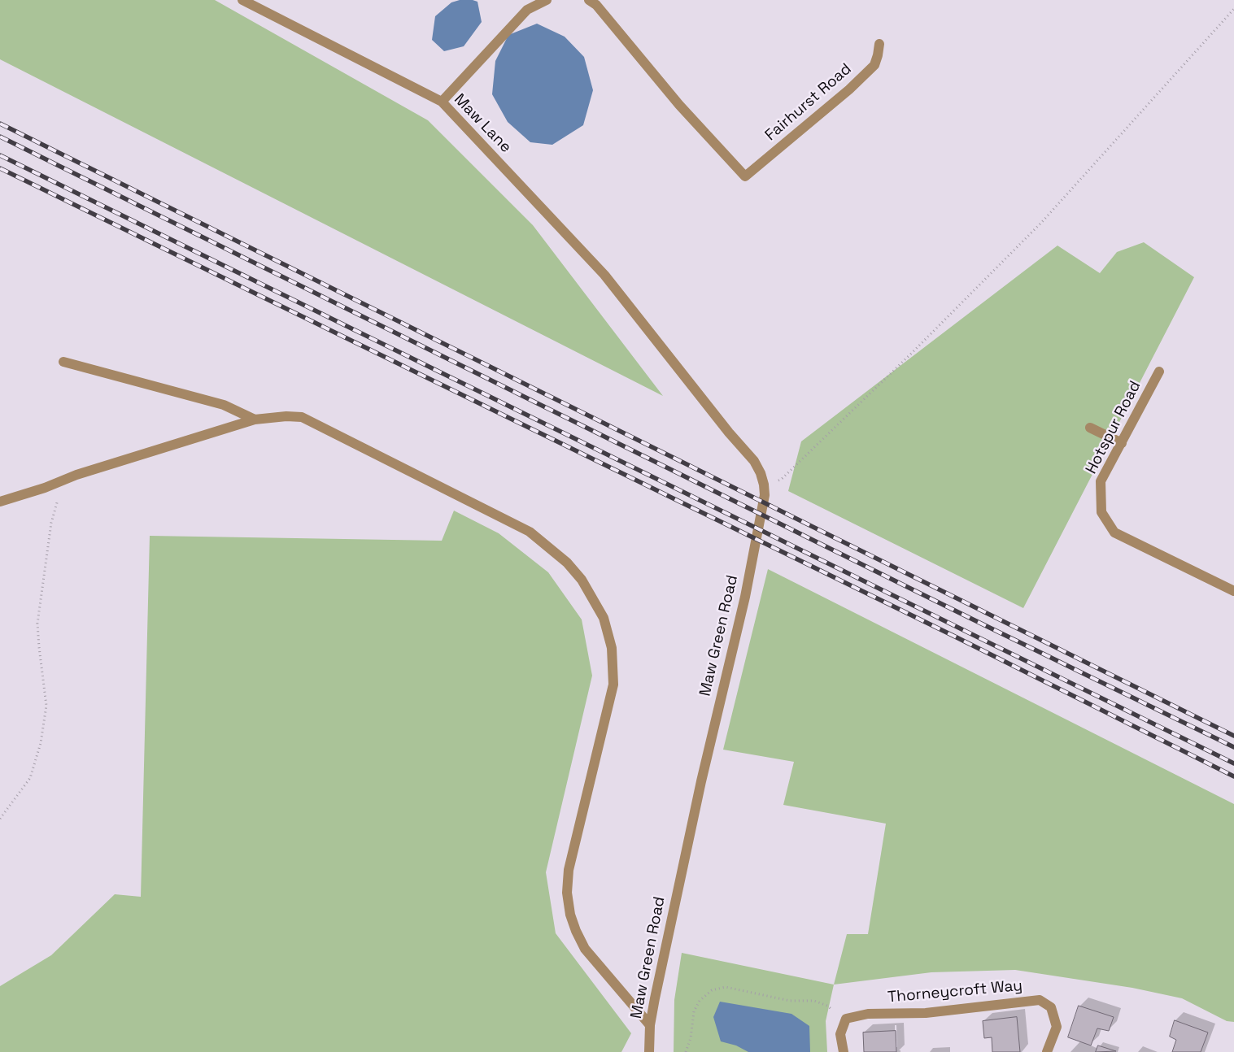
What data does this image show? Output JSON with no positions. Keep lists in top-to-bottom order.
{
  "streets": {
    "street": [
      "Fairhurst Road",
      "Maw Lane",
      "Hotspur Road",
      "Maw Green Road",
      "Thorneycroft Way"
    ]
  },
  "crossings": [
    ["Maw Lane", "Maw Green Road"]
  ]
}
